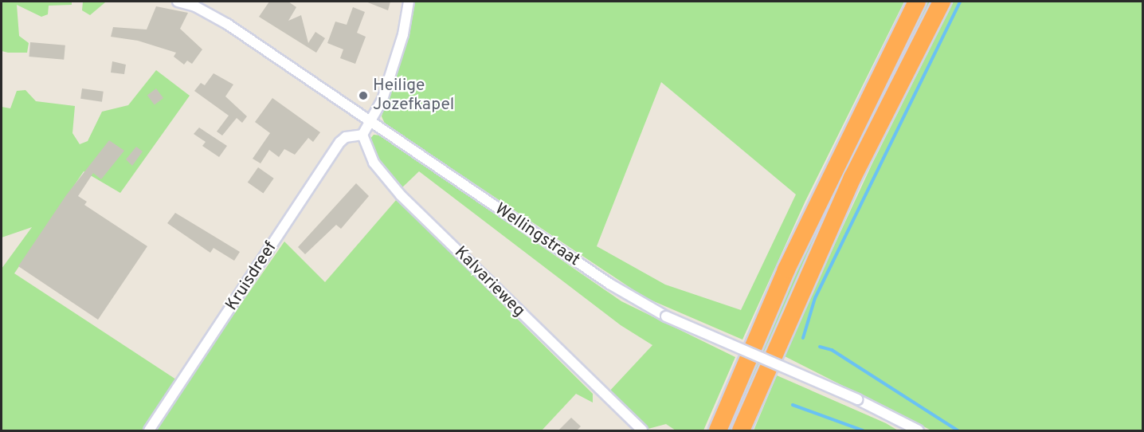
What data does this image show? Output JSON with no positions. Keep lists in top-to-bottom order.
{
  "streets": {
    "street": ["Wellingstraat", "Kruisdreef", "Kalvarieweg"]
  },
  "crossings": [
    ["Kruisdreef", "Kalvarieweg"]
  ],
  "places": ["Heilige Jozefkapel"]
}
